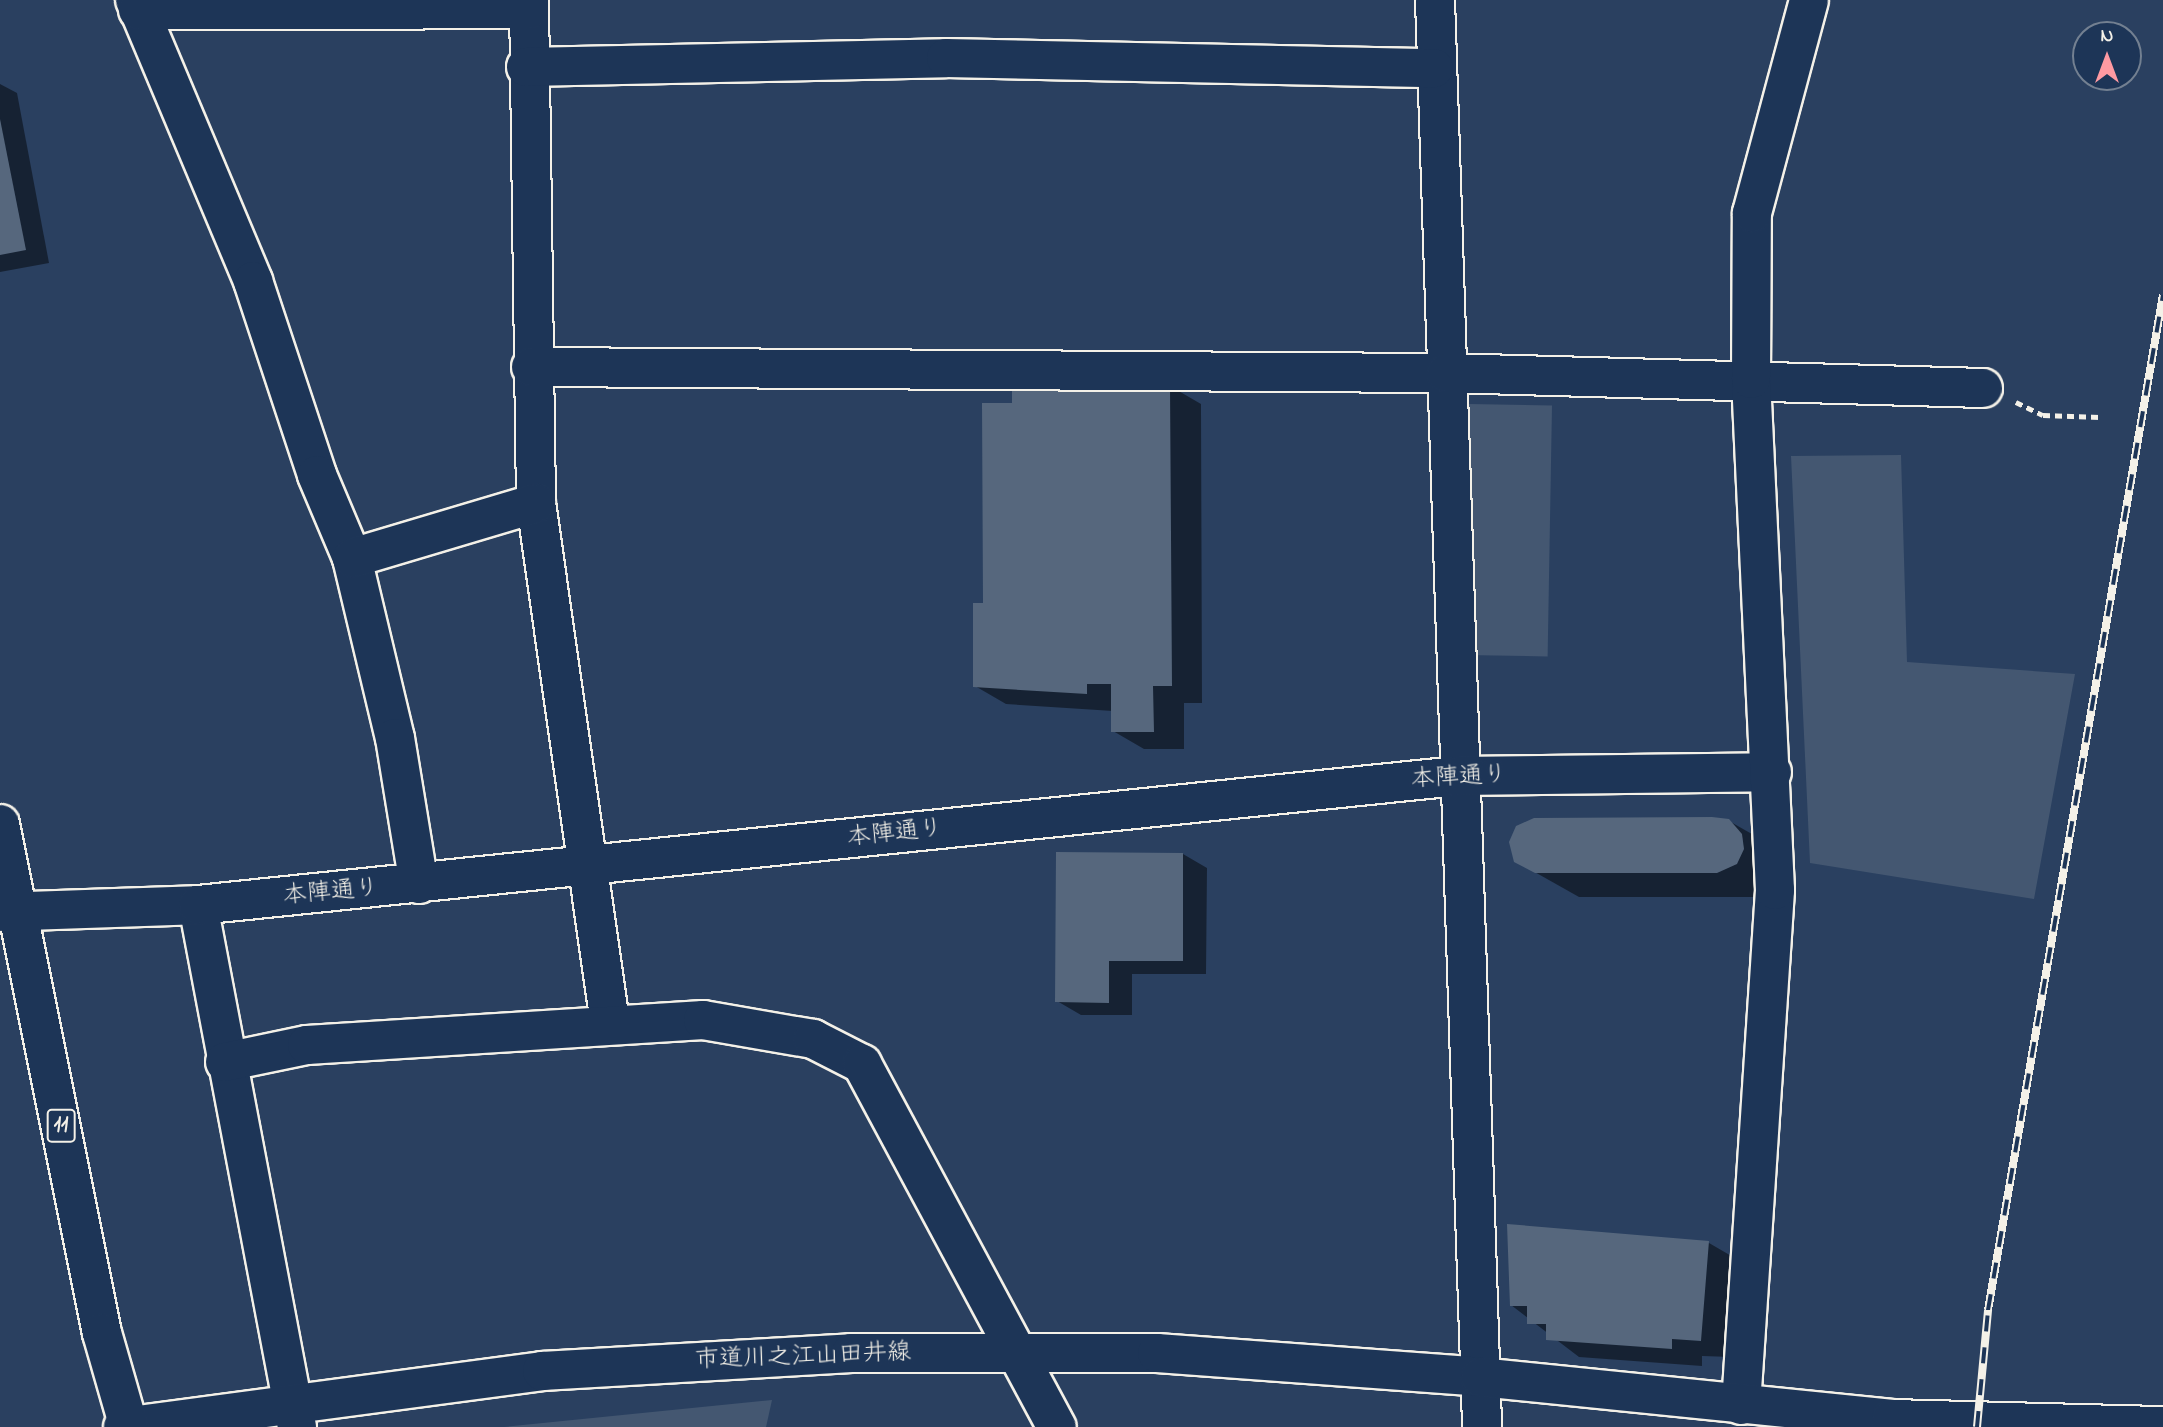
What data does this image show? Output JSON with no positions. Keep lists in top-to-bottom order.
{
  "streets": {
    "main road": ["本陣通り", "11", "市道川之江山田井線"]
  },
  "crossings": [
    ["本陣通り", "11"],
    ["11", "市道川之江山田井線"]
  ],
  "north": "top"
}
